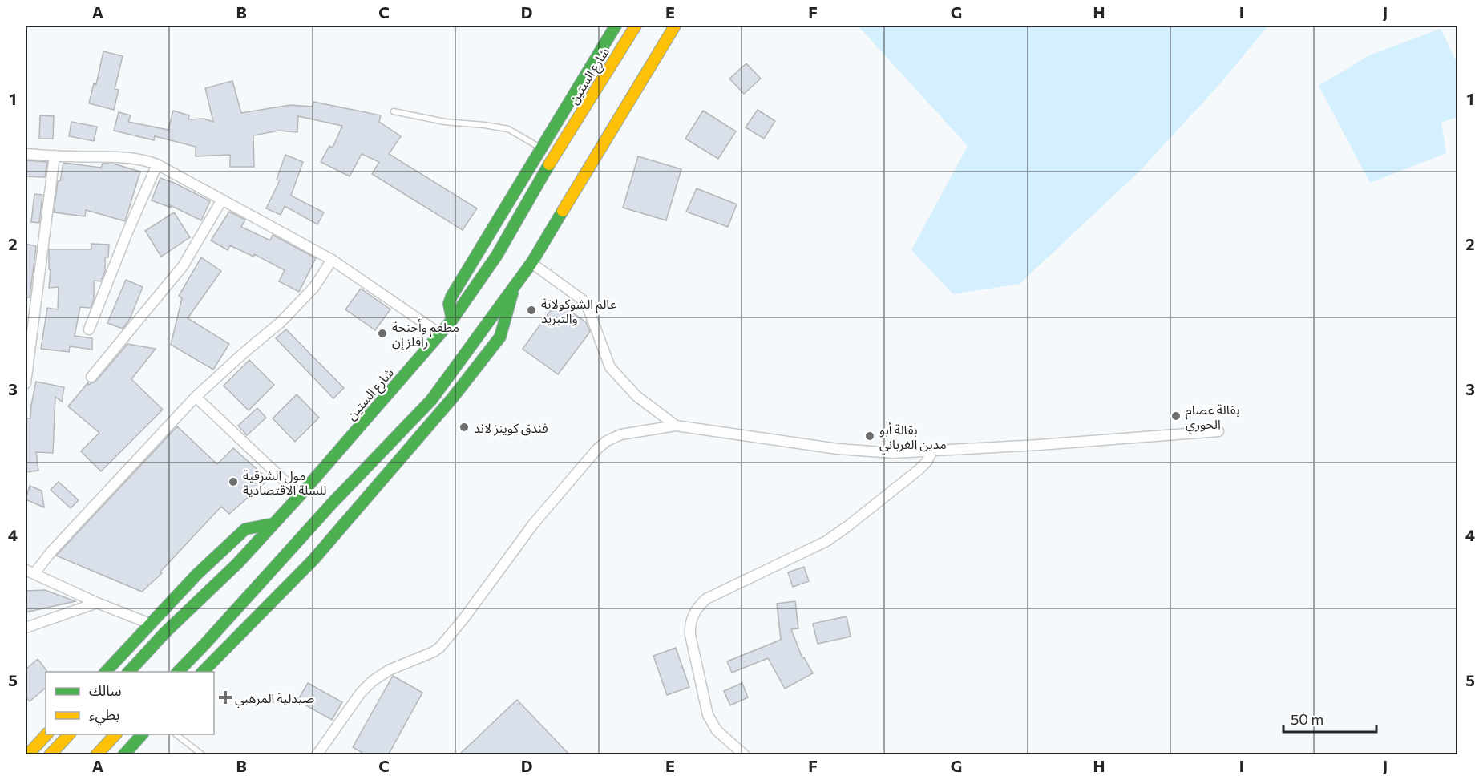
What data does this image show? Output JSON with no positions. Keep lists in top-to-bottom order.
{
  "streets": {
    "main road": ["شارع الستين"]
  },
  "places": {
    "other": [
      "عالم الشوكولاتة والتبريد",
      "مطعم وأجنحة رافلز إن",
      "بقالة عصام الحوري",
      "فندق كوينز لاند",
      "بقالة أبو مدين الغرباني",
      "مول الشرقية للسلة الاقتصادية"
    ],
    "health": ["صيدلية المرهبي"]
  },
  "legend": ["سالك", "بطيء"],
  "scale_bar": "50 m",
  "grid": {
    "columns": [
      "A",
      "B",
      "C",
      "D",
      "E",
      "F",
      "G",
      "H",
      "I",
      "J"
    ],
    "rows": [
      "1",
      "2",
      "3",
      "4",
      "5"
    ]
  }
}
